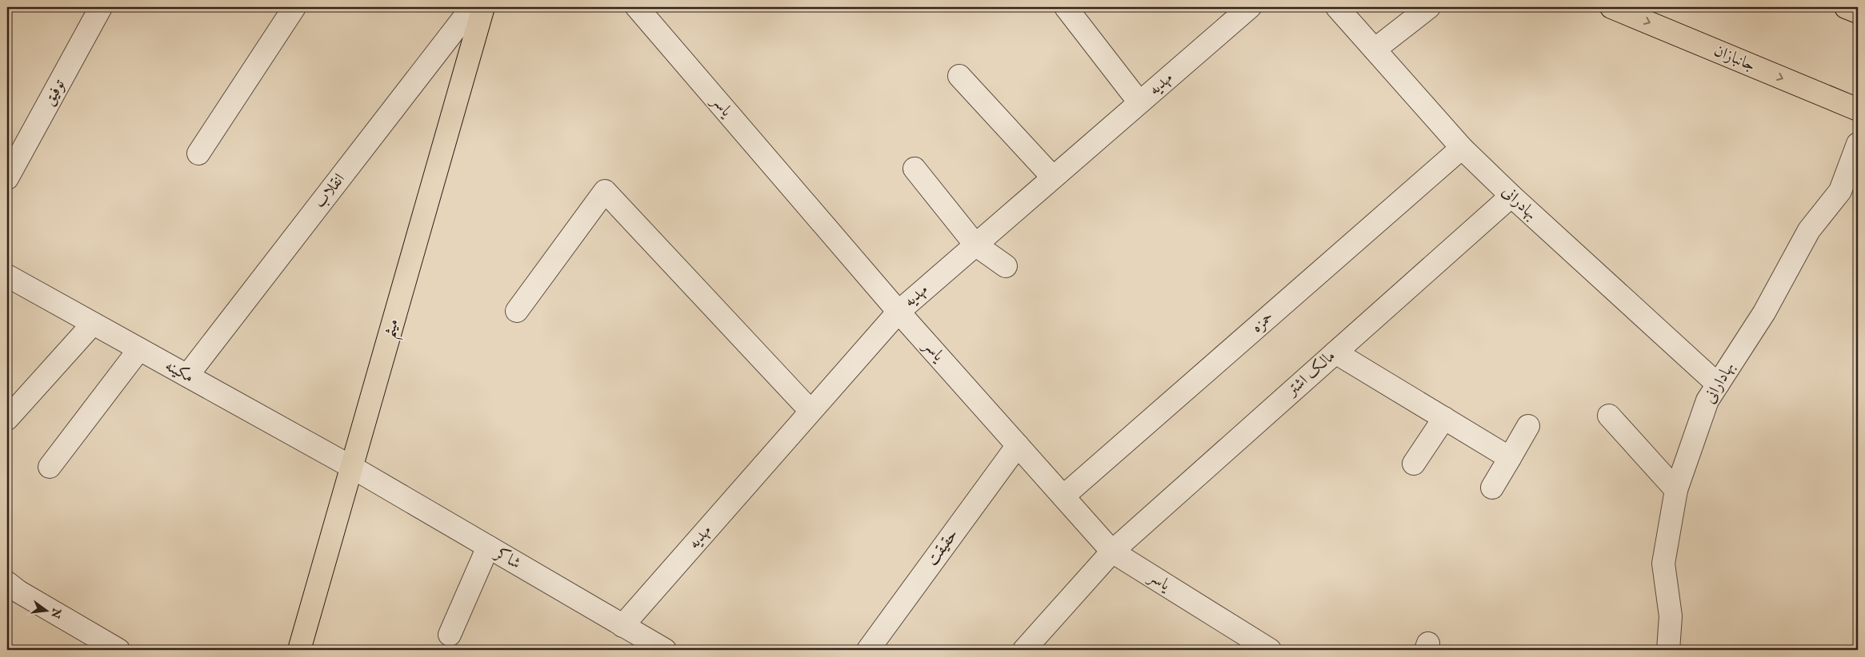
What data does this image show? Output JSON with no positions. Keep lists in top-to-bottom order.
{
  "streets": {
    "main road": ["جانبازان", "میثم"],
    "street": [
      "مهدیه",
      "توفیق",
      "یاسر",
      "انقلاب",
      "بهادرانی",
      "حمزه",
      "مکینه",
      "مالک اشتر",
      "بهادارانی",
      "حقیقت",
      "شاکر"
    ]
  },
  "crossings": [
    ["مهدیه", "یاسر"],
    ["مهدیه", "شاکر"],
    ["یاسر", "حمزه"],
    ["یاسر", "مالک اشتر"],
    ["یاسر", "حقیقت"],
    ["انقلاب", "مکینه"],
    ["بهادرانی", "حمزه"],
    ["بهادرانی", "مالک اشتر"],
    ["بهادرانی", "بهادارانی"],
    ["میثم", "مکینه"],
    ["میثم", "شاکر"],
    ["مکینه", "شاکر"]
  ],
  "one_way": ["جانبازان"],
  "north": "right"
}
